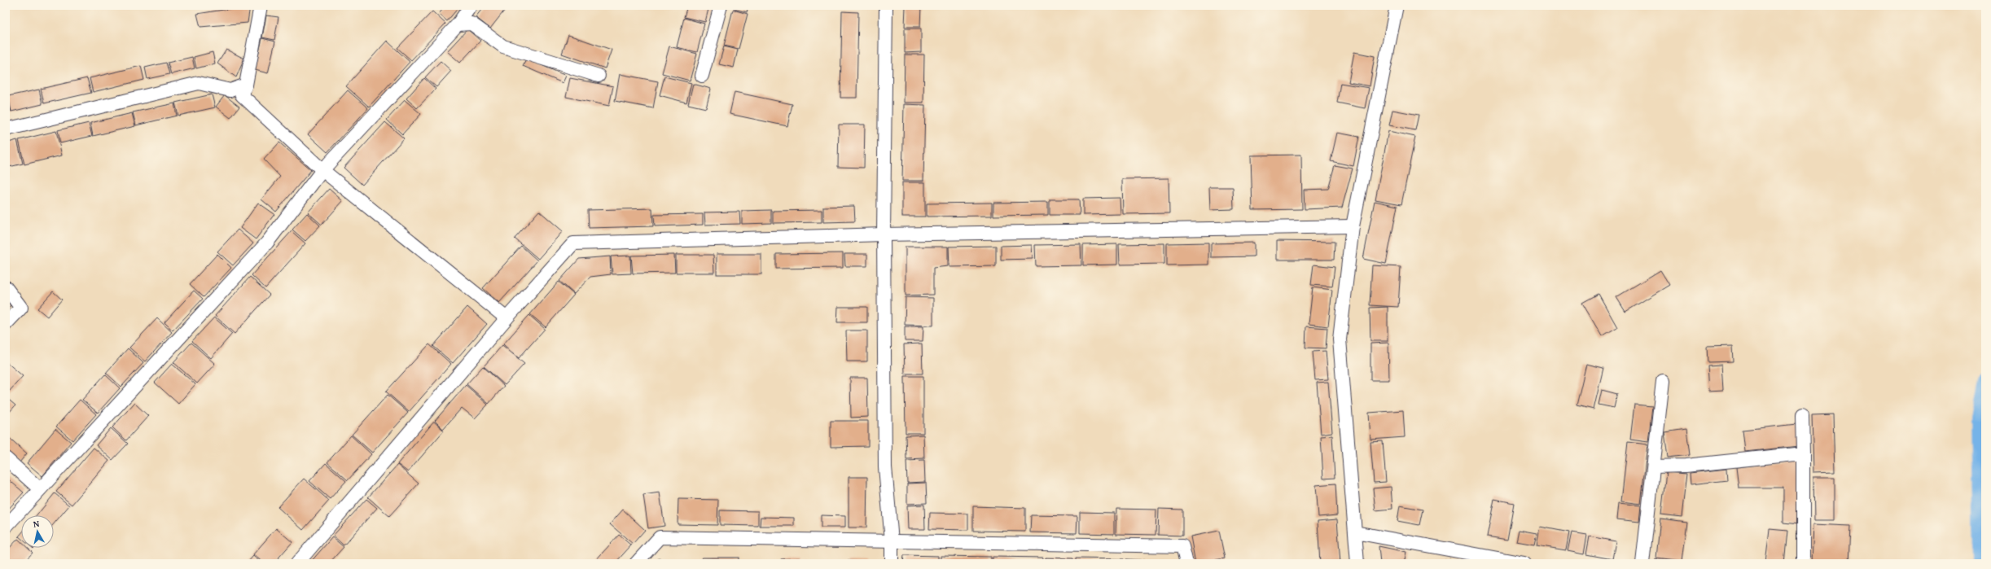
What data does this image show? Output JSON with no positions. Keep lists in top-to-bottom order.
{
  "north": "top"
}
